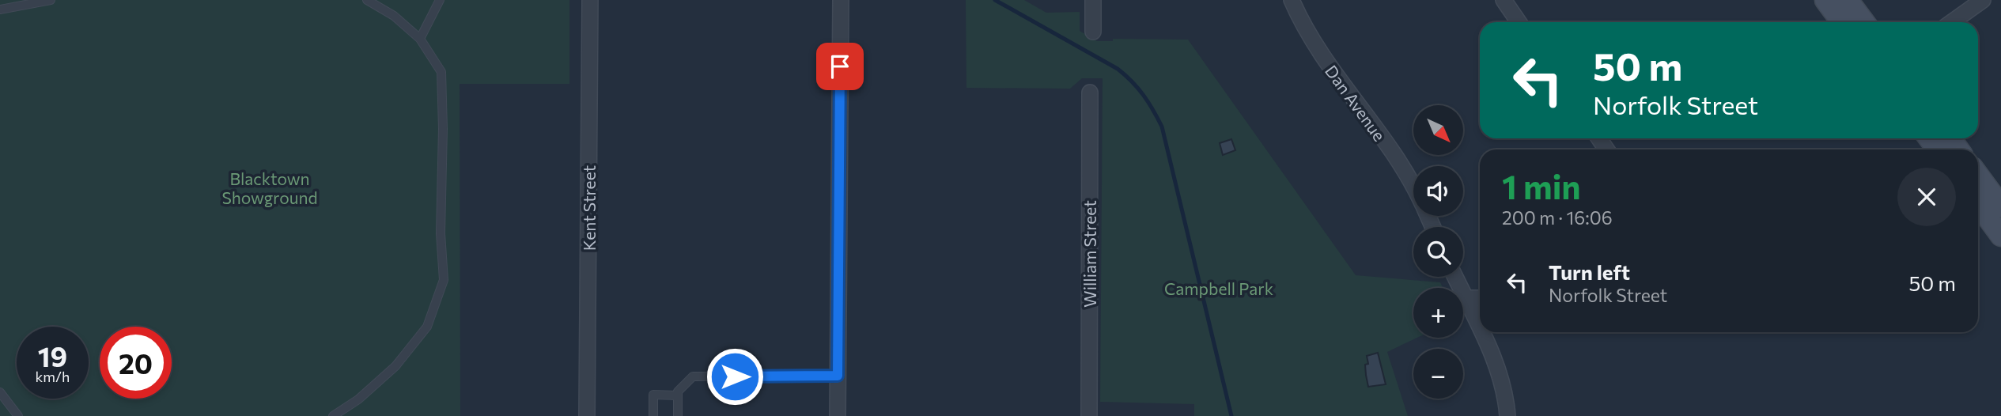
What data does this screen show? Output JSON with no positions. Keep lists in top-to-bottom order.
{
  "streets": {
    "street": ["Dan Avenue", "Kent Street", "William Street"]
  },
  "parks": ["Blacktown Showground", "Campbell Park"],
  "north": "bottom right",
  "page": {
    "turn": ["50 m", "Norfolk Street"],
    "map_buttons": ["+", "−"],
    "heading": ["1 min", "200 m · 16:06"],
    "list": [
      {
        "name": "Turn left",
        "note": "Norfolk Street",
        "value": "50 m"
      }
    ],
    "speed": "19 km/h",
    "limit": "20"
  }
}
